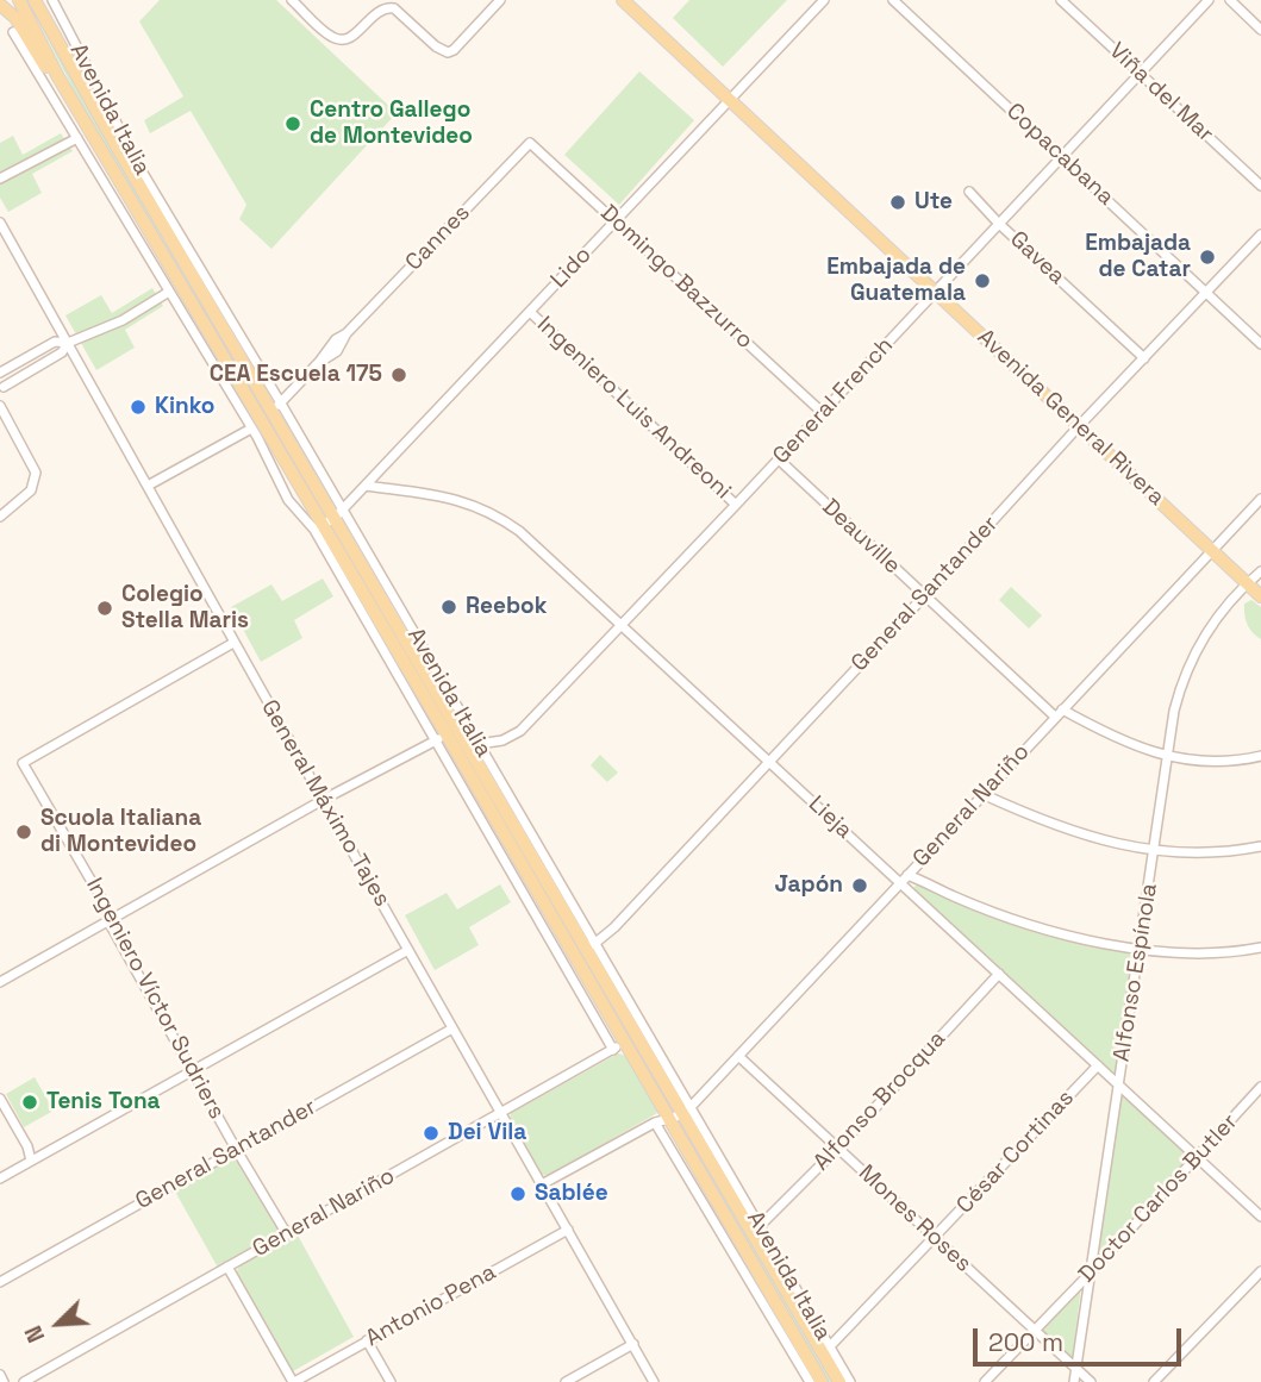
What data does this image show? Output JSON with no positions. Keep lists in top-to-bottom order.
{
  "streets": {
    "main road": ["Avenida Italia", "Avenida General Rivera"],
    "street": [
      "Viña del Mar",
      "Copacabana",
      "Cannes",
      "Gavea",
      "Lido",
      "Domingo Bazzurro",
      "General French",
      "Ingeniero Luis Andreoni",
      "Deauville",
      "General Santander",
      "General Máximo Tajes",
      "General Nariño",
      "Lieja",
      "Alfonso Espínola",
      "Ingeniero Víctor Sudriers",
      "Alfonso Brocqua",
      "César Cortinas",
      "Doctor Carlos Butler",
      "Mones Roses",
      "Antonio Pena"
    ]
  },
  "crossings": [
    ["Viña del Mar", "General French"],
    ["Avenida Italia", "Cannes"],
    ["Avenida Italia", "Lido"],
    ["Avenida Italia", "General French"],
    ["Avenida Italia", "General Santander"],
    ["Avenida Italia", "General Nariño"],
    ["Avenida Italia", "Alfonso Brocqua"],
    ["Avenida Italia", "César Cortinas"],
    ["Copacabana", "General French"],
    ["Copacabana", "General Santander"],
    ["Cannes", "Domingo Bazzurro"],
    ["Gavea", "General French"],
    ["Gavea", "General Santander"],
    ["Lido", "Domingo Bazzurro"],
    ["Lido", "Ingeniero Luis Andreoni"],
    ["Lido", "Avenida General Rivera"],
    ["Lido", "Lieja"],
    ["Domingo Bazzurro", "General French"],
    ["General French", "Ingeniero Luis Andreoni"],
    ["General French", "Avenida General Rivera"],
    ["General French", "Deauville"],
    ["General French", "Lieja"],
    ["Avenida General Rivera", "General Santander"],
    ["Avenida General Rivera", "General Nariño"],
    ["Avenida General Rivera", "Alfonso Espínola"],
    ["Deauville", "General Santander"],
    ["Deauville", "General Nariño"],
    ["Deauville", "Alfonso Espínola"],
    ["General Santander", "General Máximo Tajes"],
    ["General Santander", "Lieja"],
    ["General Santander", "Ingeniero Víctor Sudriers"],
    ["General Máximo Tajes", "General Nariño"],
    ["General Máximo Tajes", "Ingeniero Víctor Sudriers"],
    ["General Máximo Tajes", "Antonio Pena"],
    ["General Nariño", "Lieja"],
    ["General Nariño", "Ingeniero Víctor Sudriers"],
    ["General Nariño", "Mones Roses"],
    ["Lieja", "Alfonso Espínola"],
    ["Lieja", "Alfonso Brocqua"],
    ["Lieja", "César Cortinas"],
    ["Lieja", "Doctor Carlos Butler"],
    ["Alfonso Espínola", "Doctor Carlos Butler"],
    ["Alfonso Espínola", "Mones Roses"],
    ["Alfonso Brocqua", "Mones Roses"],
    ["César Cortinas", "Mones Roses"],
    ["Doctor Carlos Butler", "Mones Roses"]
  ],
  "places": [
    "Centro Gallego de Montevideo",
    "Ute",
    "Embajada de Catar",
    "Embajada de Guatemala",
    "CEA Escuela 175",
    "Kinko",
    "Reebok",
    "Colegio Stella Maris",
    "Scuola Italiana di Montevideo",
    "Japón",
    "Tenis Tona",
    "Dei Vila",
    "Sablée"
  ],
  "scale_bar": "200 m",
  "north": "bottom left"
}
